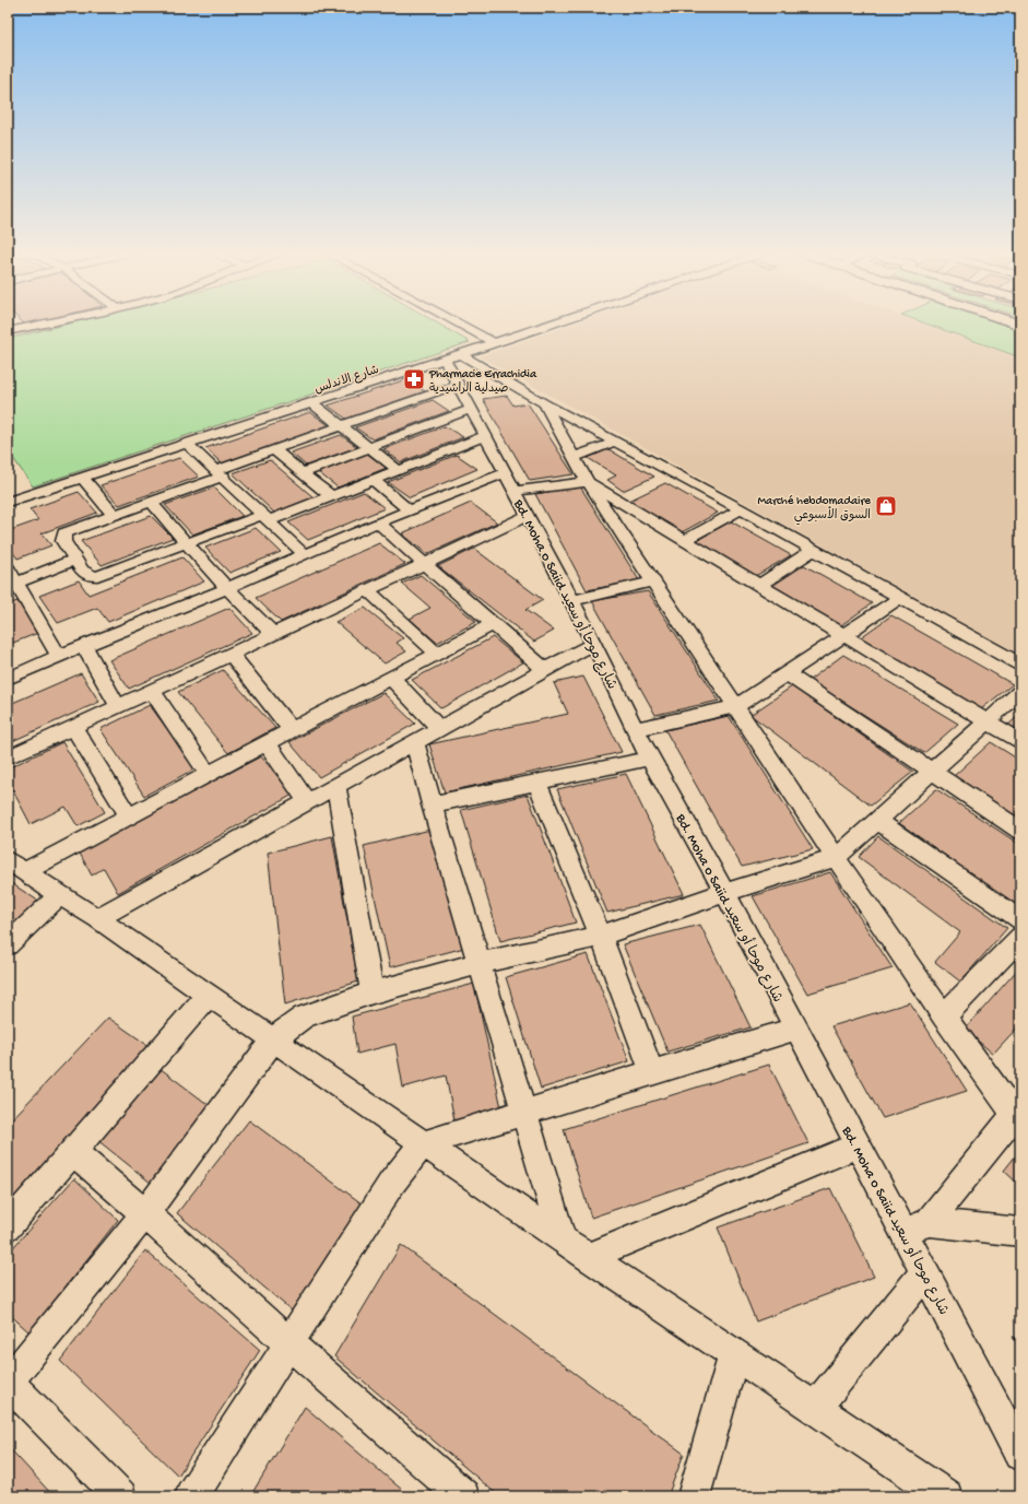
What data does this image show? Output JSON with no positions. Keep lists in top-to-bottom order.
{
  "streets": {
    "street": ["شارع الاندلس", "Bd. Moha o Saiid شارع موحا أو سعيد"]
  },
  "crossings": [
    ["شارع الاندلس", "Bd. Moha o Saiid شارع موحا أو سعيد"]
  ],
  "places": {
    "pharmacy": ["Pharmacie Errachidia صيدلية الراشيدية"],
    "shop": ["Marché hebdomadaire السوق الأسبوعي"]
  }
}
